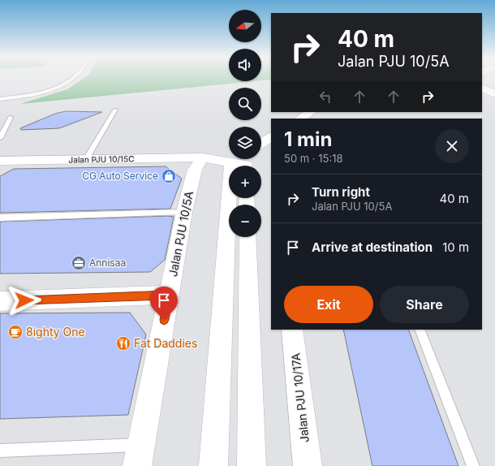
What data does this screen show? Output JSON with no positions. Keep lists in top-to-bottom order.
{
  "streets": {
    "street": ["Jalan PJU 10/15C", "Jalan PJU 10/5A", "Jalan PJU 10/17A"]
  },
  "crossings": [
    ["Jalan PJU 10/15C", "Jalan PJU 10/5A"]
  ],
  "places": {
    "shop": ["CG Auto Service"],
    "office": ["Annisaa"],
    "cafe": ["8ighty One"],
    "restaurant": ["Fat Daddies"]
  },
  "north": "left",
  "page": {
    "map_buttons": ["+", "−"],
    "turn": ["40 m", "Jalan PJU 10/5A"],
    "heading": ["1 min", "50 m · 15:18"],
    "list": [
      {
        "name": "Turn right",
        "note": "Jalan PJU 10/5A",
        "value": "40 m"
      },
      {
        "name": "Arrive at destination",
        "value": "10 m"
      }
    ],
    "buttons": ["Exit", "Share"]
  }
}
